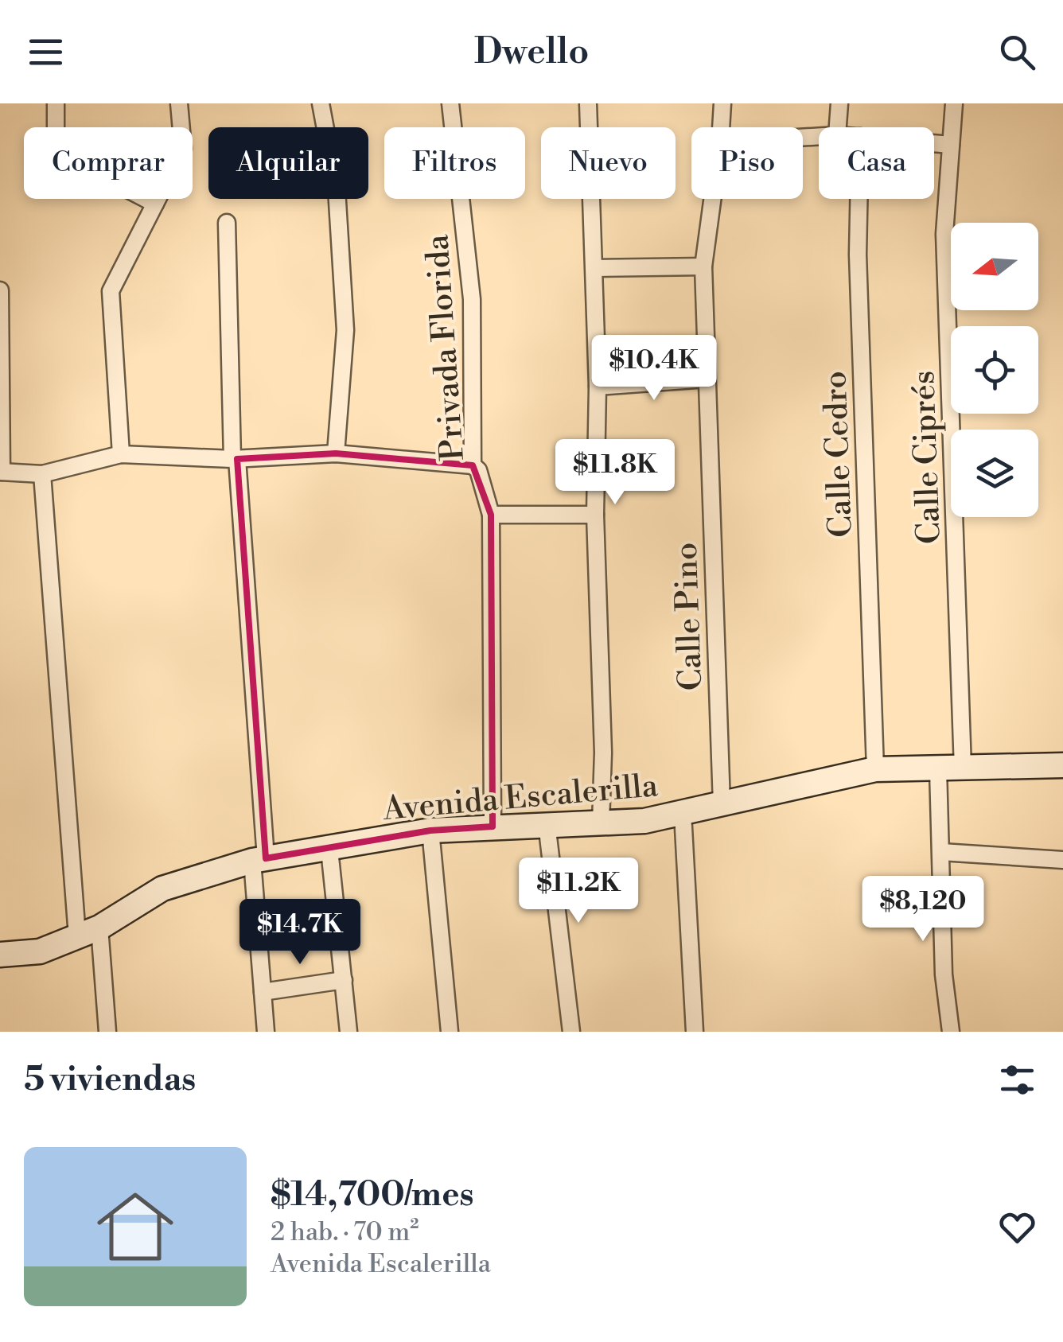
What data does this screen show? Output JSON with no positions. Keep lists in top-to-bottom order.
{
  "streets": {
    "main road": ["Avenida Escalerilla"],
    "street": [
      "Privada Florida",
      "Calle Cedro",
      "Calle Ciprés",
      "Calle Pino"
    ]
  },
  "crossings": [
    ["Privada Florida", "Avenida Escalerilla"],
    ["Calle Cedro", "Avenida Escalerilla"],
    ["Calle Ciprés", "Avenida Escalerilla"],
    ["Calle Pino", "Avenida Escalerilla"]
  ],
  "north": "left",
  "page": {
    "header": "Dwello",
    "chip": [
      "Comprar",
      "Alquilar",
      "Filtros",
      "Nuevo",
      "Piso",
      "Casa"
    ],
    "price": [
      "$10.4K",
      "$11.8K",
      "$11.2K",
      "$8,120",
      "$14.7K"
    ],
    "heading": "5 viviendas",
    "list": [
      {
        "name": "$14,700/mes",
        "note": "2 hab. · 70 m² · Avenida Escalerilla"
      }
    ]
  }
}
